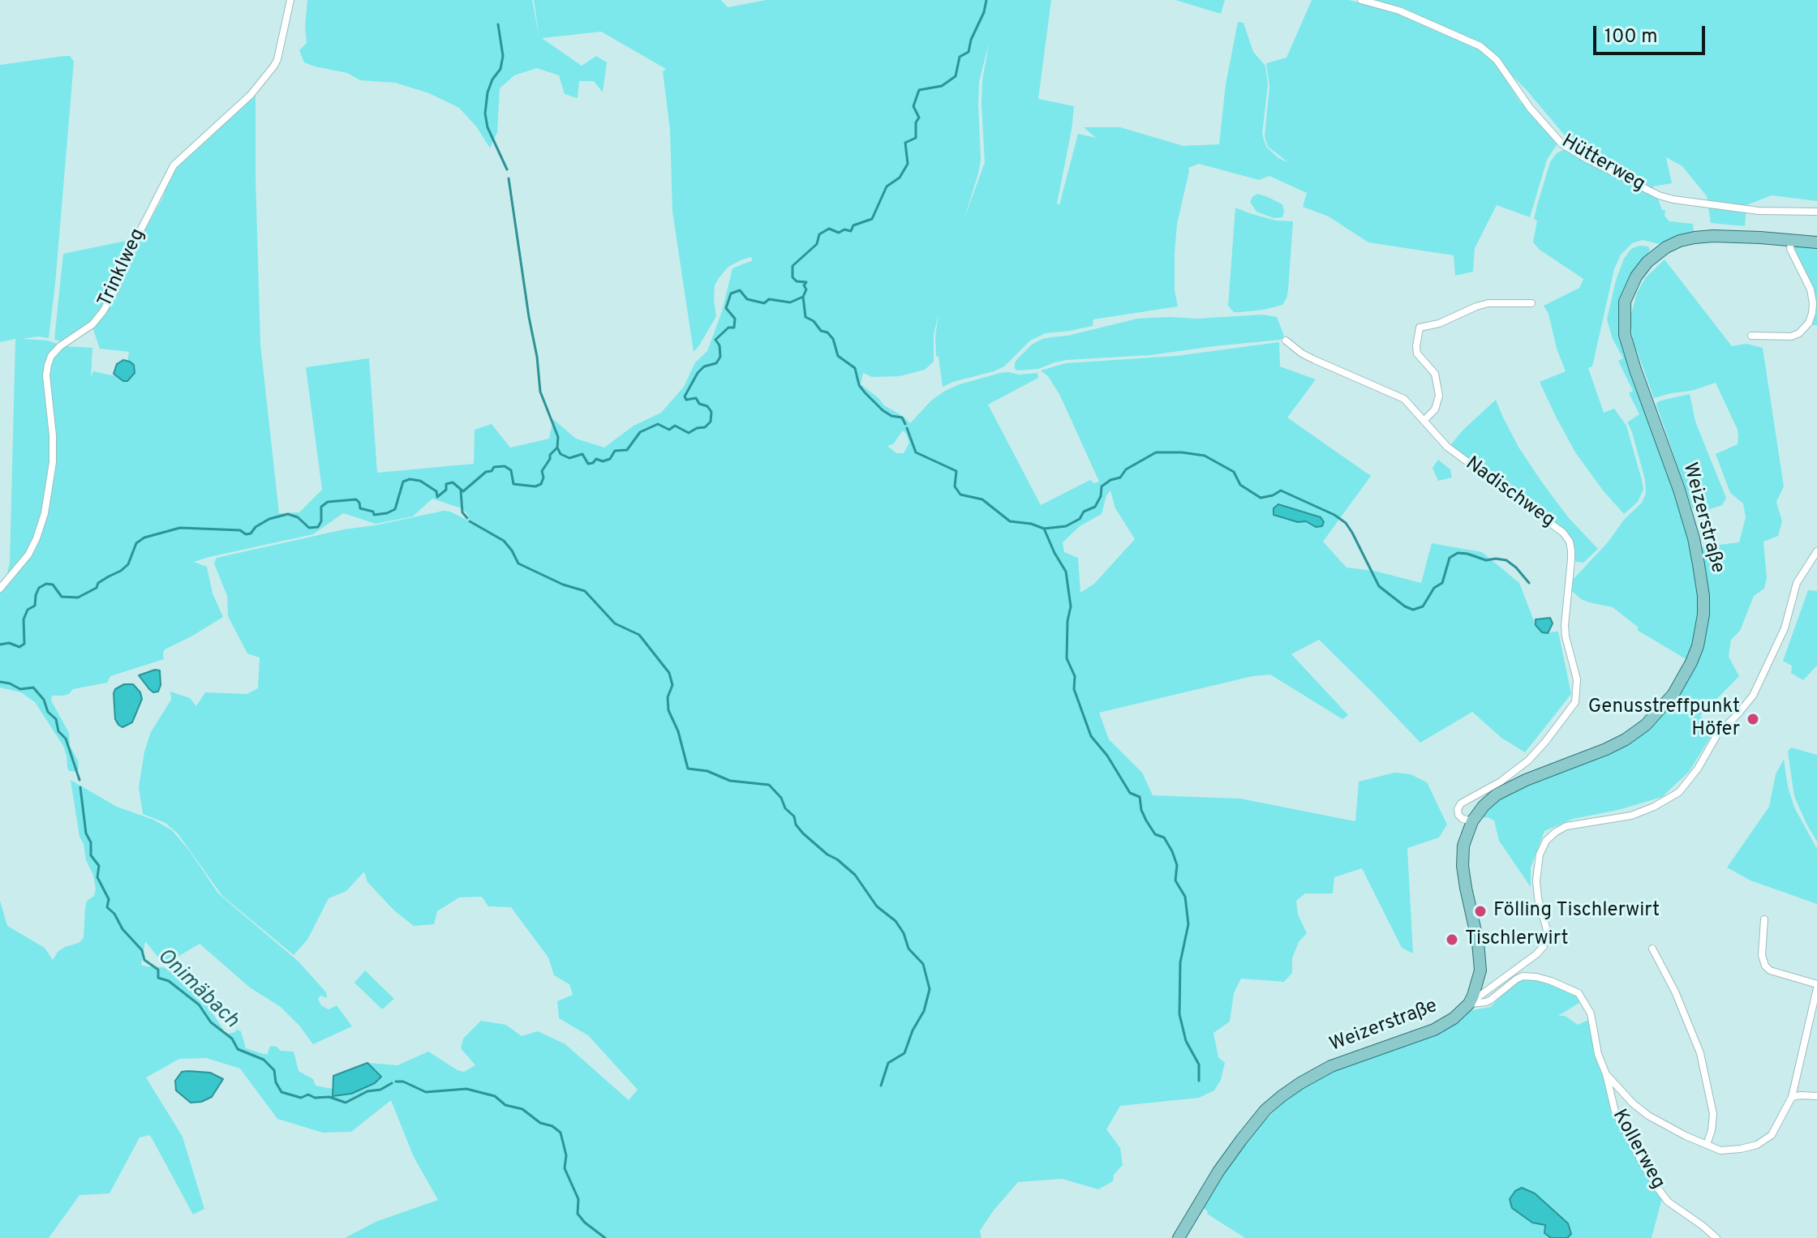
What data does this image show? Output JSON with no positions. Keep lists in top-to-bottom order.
{
  "streets": {
    "main road": ["Weizerstraße"],
    "street": [
      "Hütterweg",
      "Trinklweg",
      "Nadischweg",
      "Kollerweg"
    ]
  },
  "crossings": [
    ["Nadischweg", "Weizerstraße"],
    ["Weizerstraße", "Kollerweg"]
  ],
  "water": ["Onimäbach"],
  "places": ["Genusstreffpunkt Höfer", "Fölling Tischlerwirt", "Tischlerwirt"],
  "scale_bar": "100 m"
}
